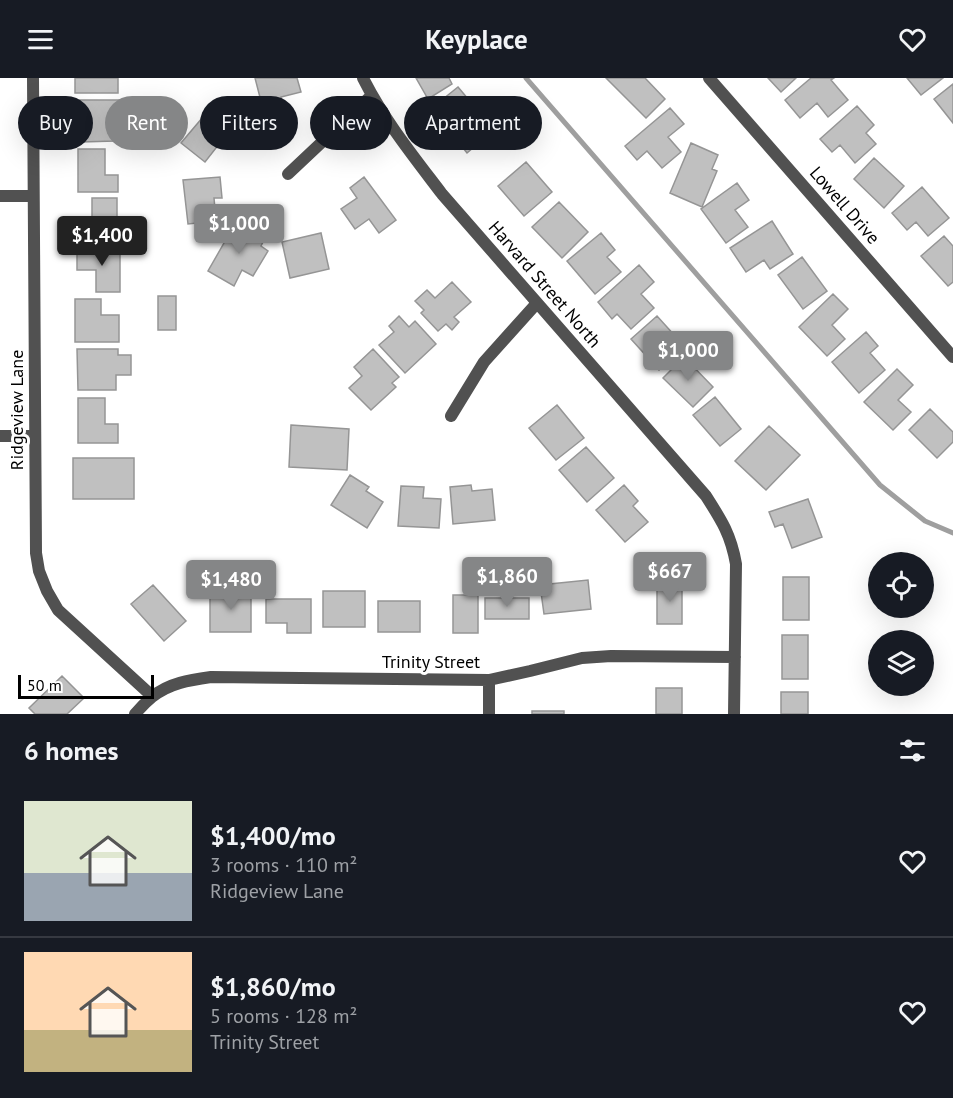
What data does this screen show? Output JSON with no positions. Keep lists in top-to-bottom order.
{
  "streets": {
    "street": [
      "Lowell Drive",
      "Harvard Street North",
      "Ridgeview Lane",
      "Trinity Street"
    ]
  },
  "crossings": [
    ["Harvard Street North", "Trinity Street"],
    ["Ridgeview Lane", "Trinity Street"]
  ],
  "scale_bar": "50 m",
  "page": {
    "header": "Keyplace",
    "chip": [
      "Buy",
      "Rent",
      "Filters",
      "New",
      "Apartment"
    ],
    "price": [
      "$1,000",
      "$1,400",
      "$1,000",
      "$667",
      "$1,860",
      "$1,480"
    ],
    "scale": "50 m",
    "heading": "6 homes",
    "list": [
      {
        "name": "$1,400/mo",
        "note": "3 rooms · 110 m² · Ridgeview Lane"
      },
      {
        "name": "$1,860/mo",
        "note": "5 rooms · 128 m² · Trinity Street"
      }
    ]
  }
}
